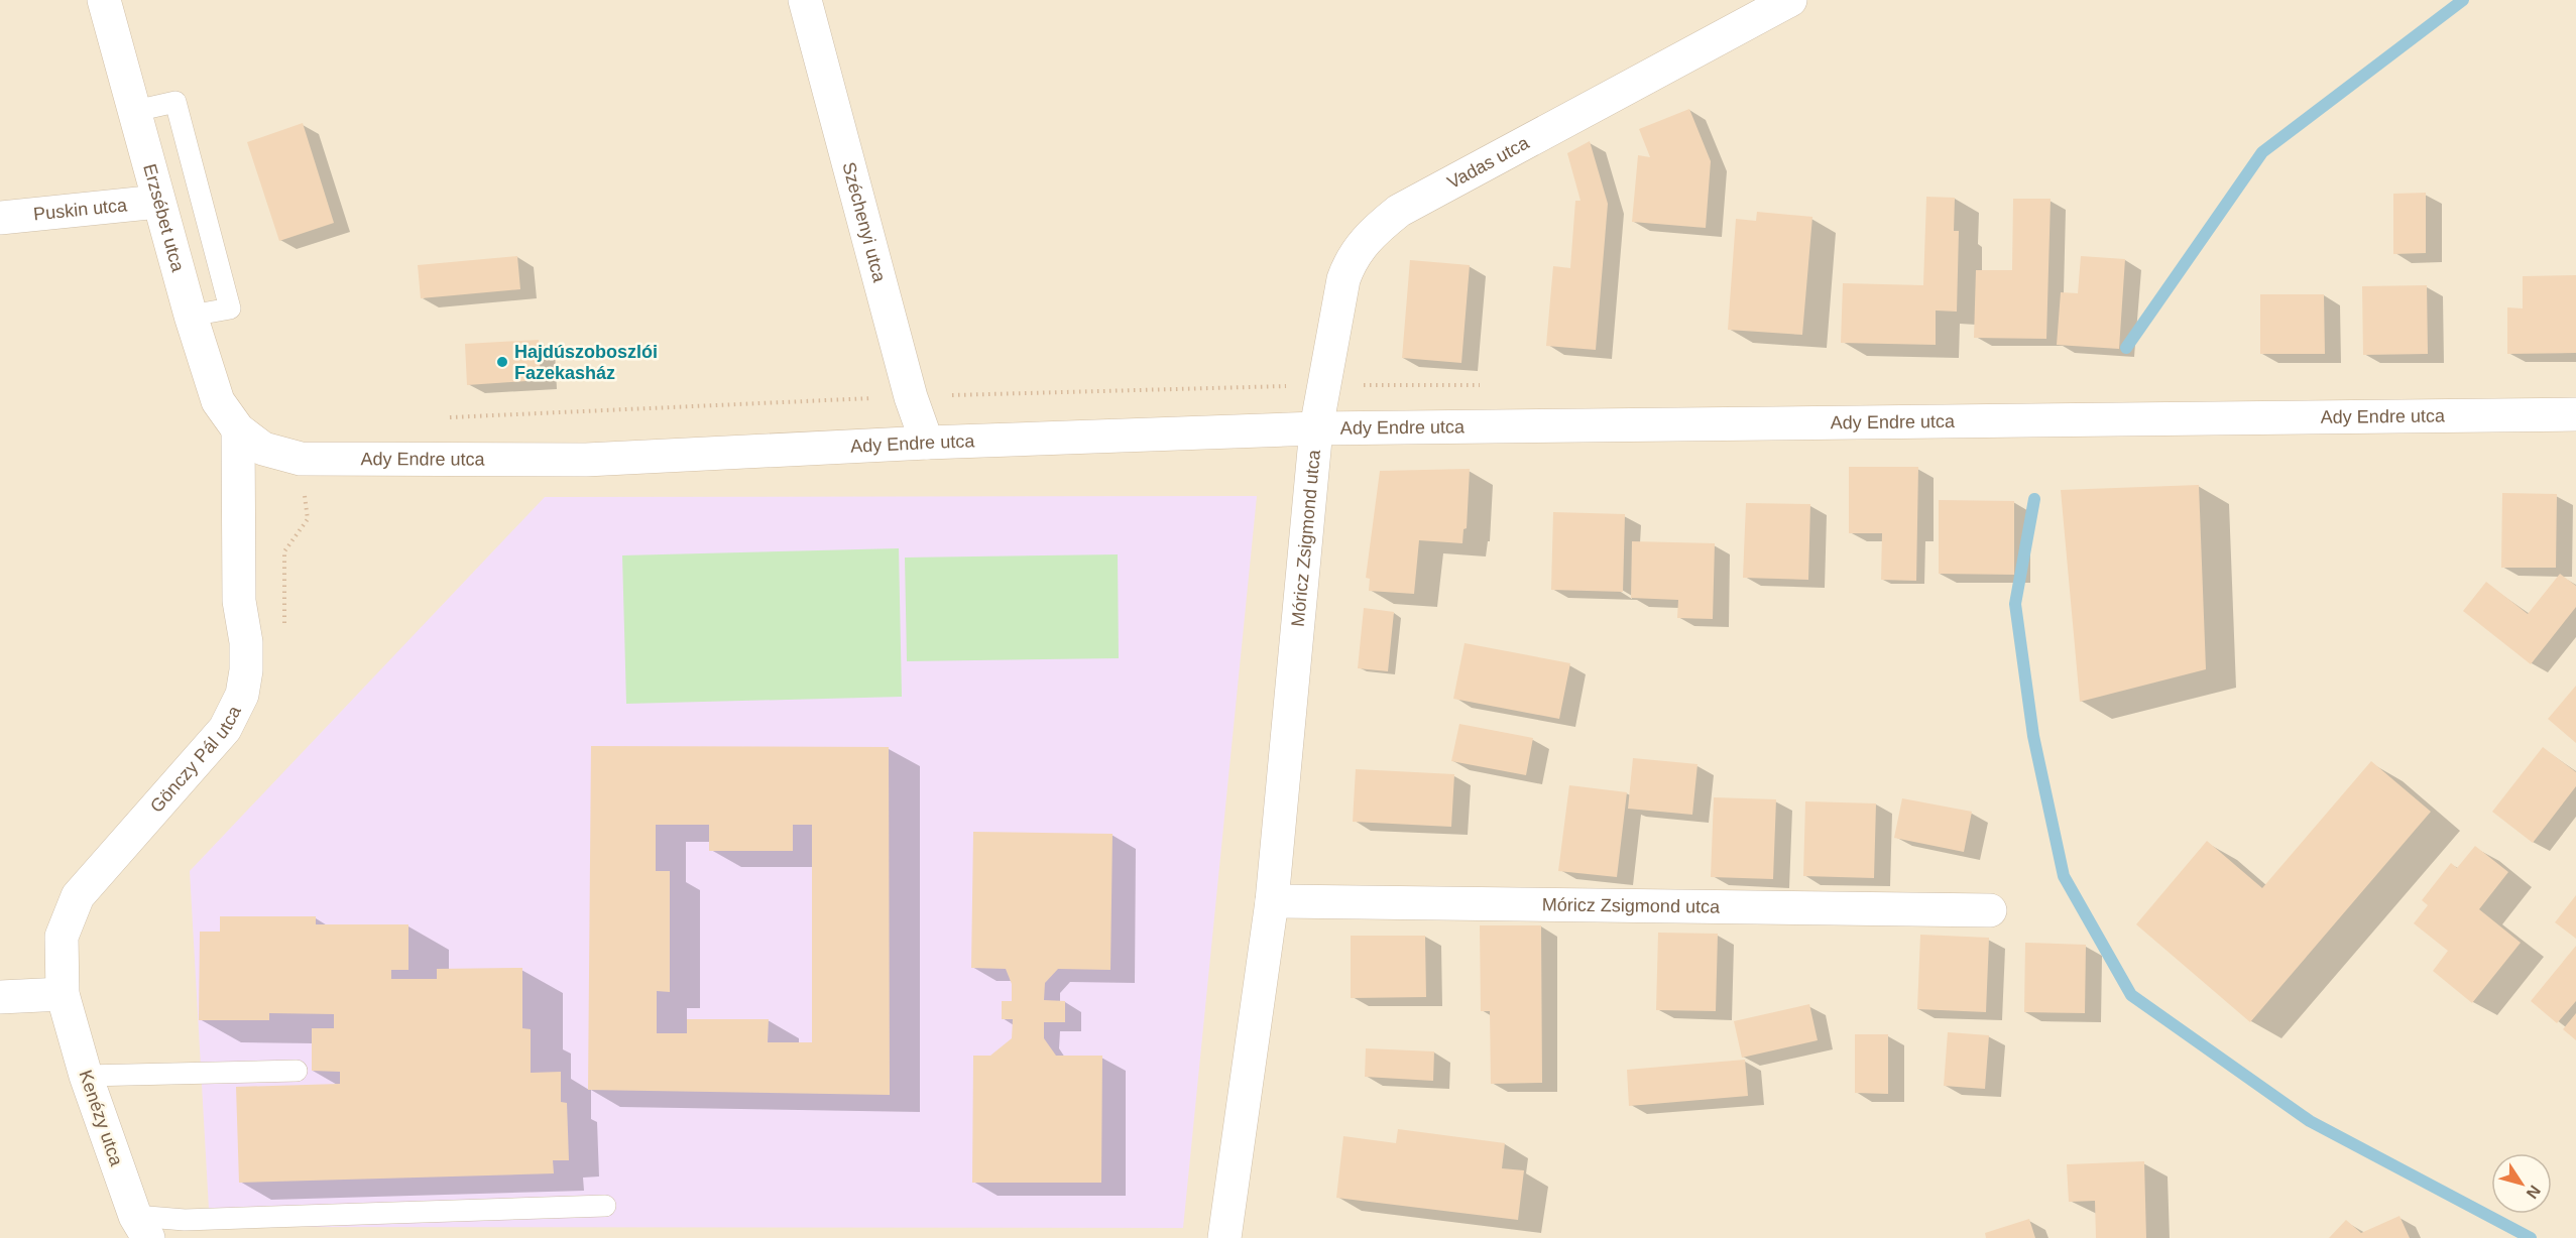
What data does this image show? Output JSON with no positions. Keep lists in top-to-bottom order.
{
  "streets": {
    "street": [
      "Vadas utca",
      "Puskin utca",
      "Erzsébet utca",
      "Széchenyi utca",
      "Ady Endre utca",
      "Móricz Zsigmond utca",
      "Gönczy Pál utca",
      "Kenézy utca"
    ]
  },
  "crossings": [
    ["Vadas utca", "Ady Endre utca"],
    ["Vadas utca", "Móricz Zsigmond utca"],
    ["Puskin utca", "Erzsébet utca"],
    ["Erzsébet utca", "Ady Endre utca"],
    ["Erzsébet utca", "Gönczy Pál utca"],
    ["Széchenyi utca", "Ady Endre utca"],
    ["Ady Endre utca", "Móricz Zsigmond utca"],
    ["Ady Endre utca", "Gönczy Pál utca"],
    ["Gönczy Pál utca", "Kenézy utca"]
  ],
  "places": ["Hajdúszoboszlói Fazekasház"],
  "north": "bottom right"
}
